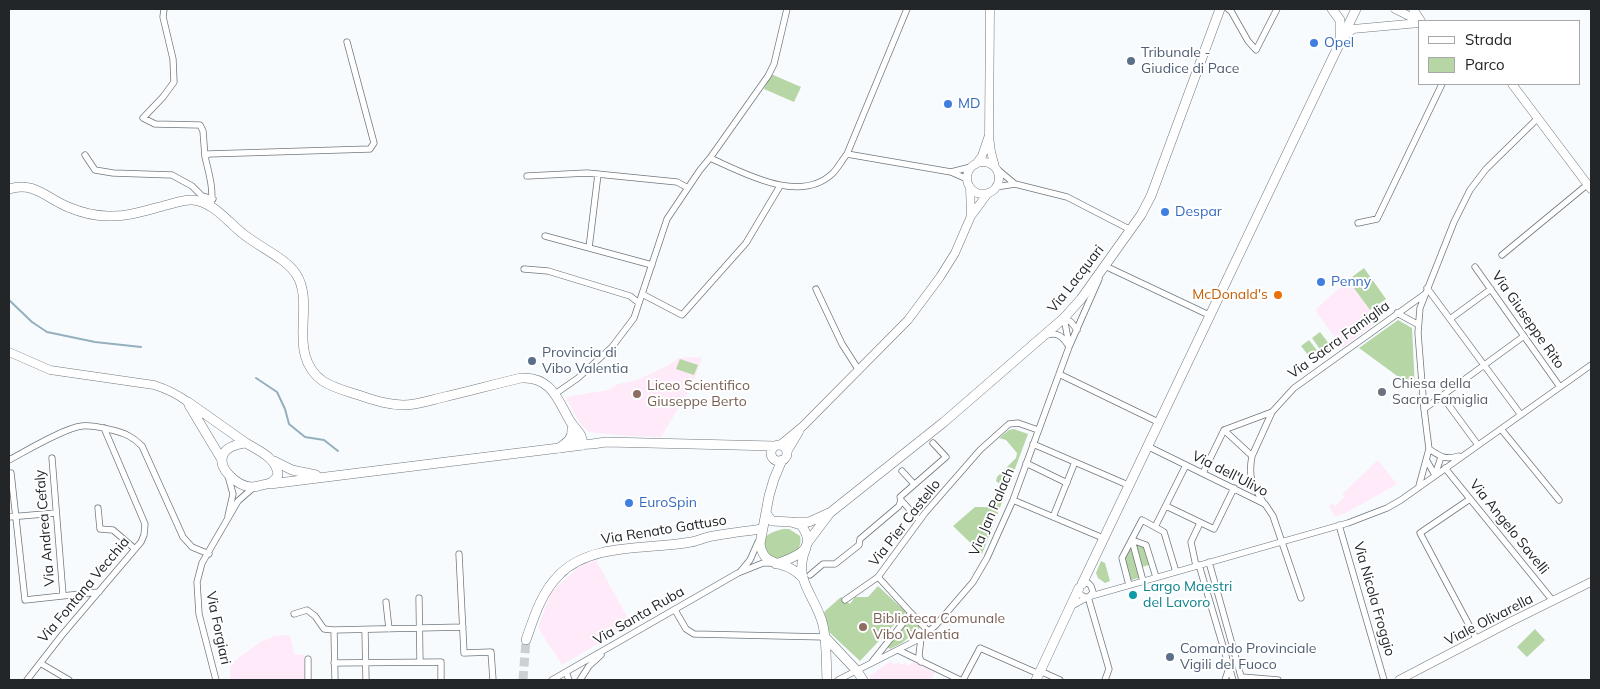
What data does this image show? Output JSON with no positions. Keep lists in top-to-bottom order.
{
  "streets": {
    "main road": ["Via Lacquari", "Via Renato Gattuso"],
    "street": [
      "Via Giuseppe Rito",
      "Via Sacra Famiglia",
      "Via dell'Ulivo",
      "Via Jan Palach",
      "Via Pier Castello",
      "Via Angelo Savelli",
      "Via Andrea Cefaly",
      "Via Fontana Vecchia",
      "Via Nicola Froggio",
      "Via Santa Ruba",
      "Viale Olivarella",
      "Via Forgiari"
    ]
  },
  "crossings": [
    ["Via Lacquari", "Via Jan Palach"],
    ["Via Lacquari", "Via Renato Gattuso"],
    ["Via Lacquari", "Via Santa Ruba"],
    ["Via Jan Palach", "Via Pier Castello"],
    ["Via Angelo Savelli", "Viale Olivarella"],
    ["Via Renato Gattuso", "Via Santa Ruba"]
  ],
  "places": [
    "Opel",
    "Tribunale - Giudice di Pace",
    "MD",
    "Despar",
    "Penny",
    "McDonald's",
    "Provincia di Vibo Valentia",
    "Chiesa della Sacra Famiglia",
    "Liceo Scientifico Giuseppe Berto",
    "EuroSpin",
    "Largo Maestri del Lavoro",
    "Biblioteca Comunale Vibo Valentia",
    "Comando Provinciale Vigili del Fuoco"
  ],
  "legend": ["Strada", "Parco"]
}
